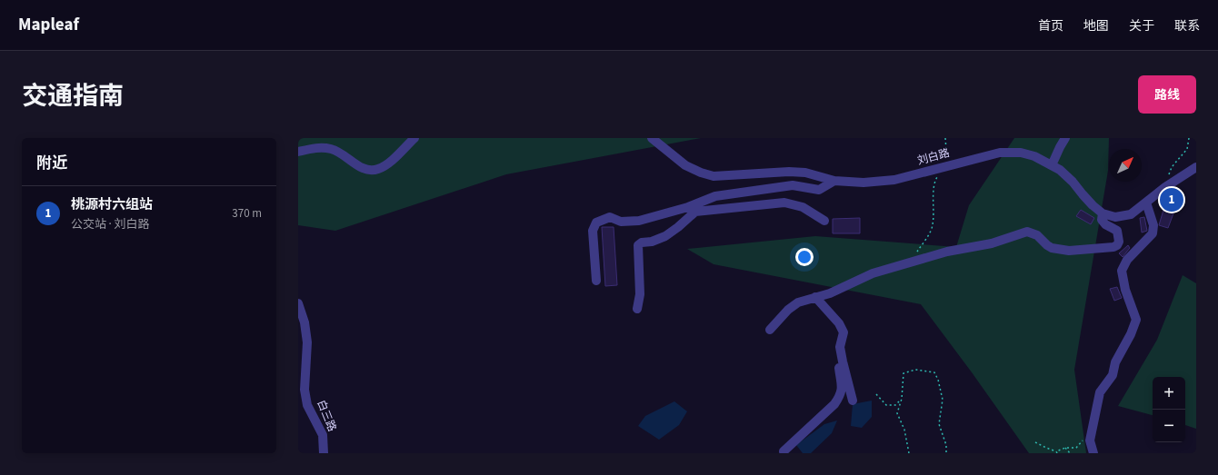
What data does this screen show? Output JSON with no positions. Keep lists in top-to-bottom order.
{
  "streets": {
    "street": ["刘白路", "白三路"]
  },
  "north": "top right",
  "page": {
    "header": "Mapleaf",
    "nav": [
      "首页",
      "地图",
      "关于",
      "联系"
    ],
    "title": "交通指南",
    "buttons": "路线",
    "heading": "附近",
    "list": [
      {
        "mark": "1",
        "name": "桃源村六组站",
        "note": "公交站 · 刘白路",
        "value": "370 m"
      }
    ],
    "pins": "1",
    "map_buttons": ["+", "−"]
  }
}
